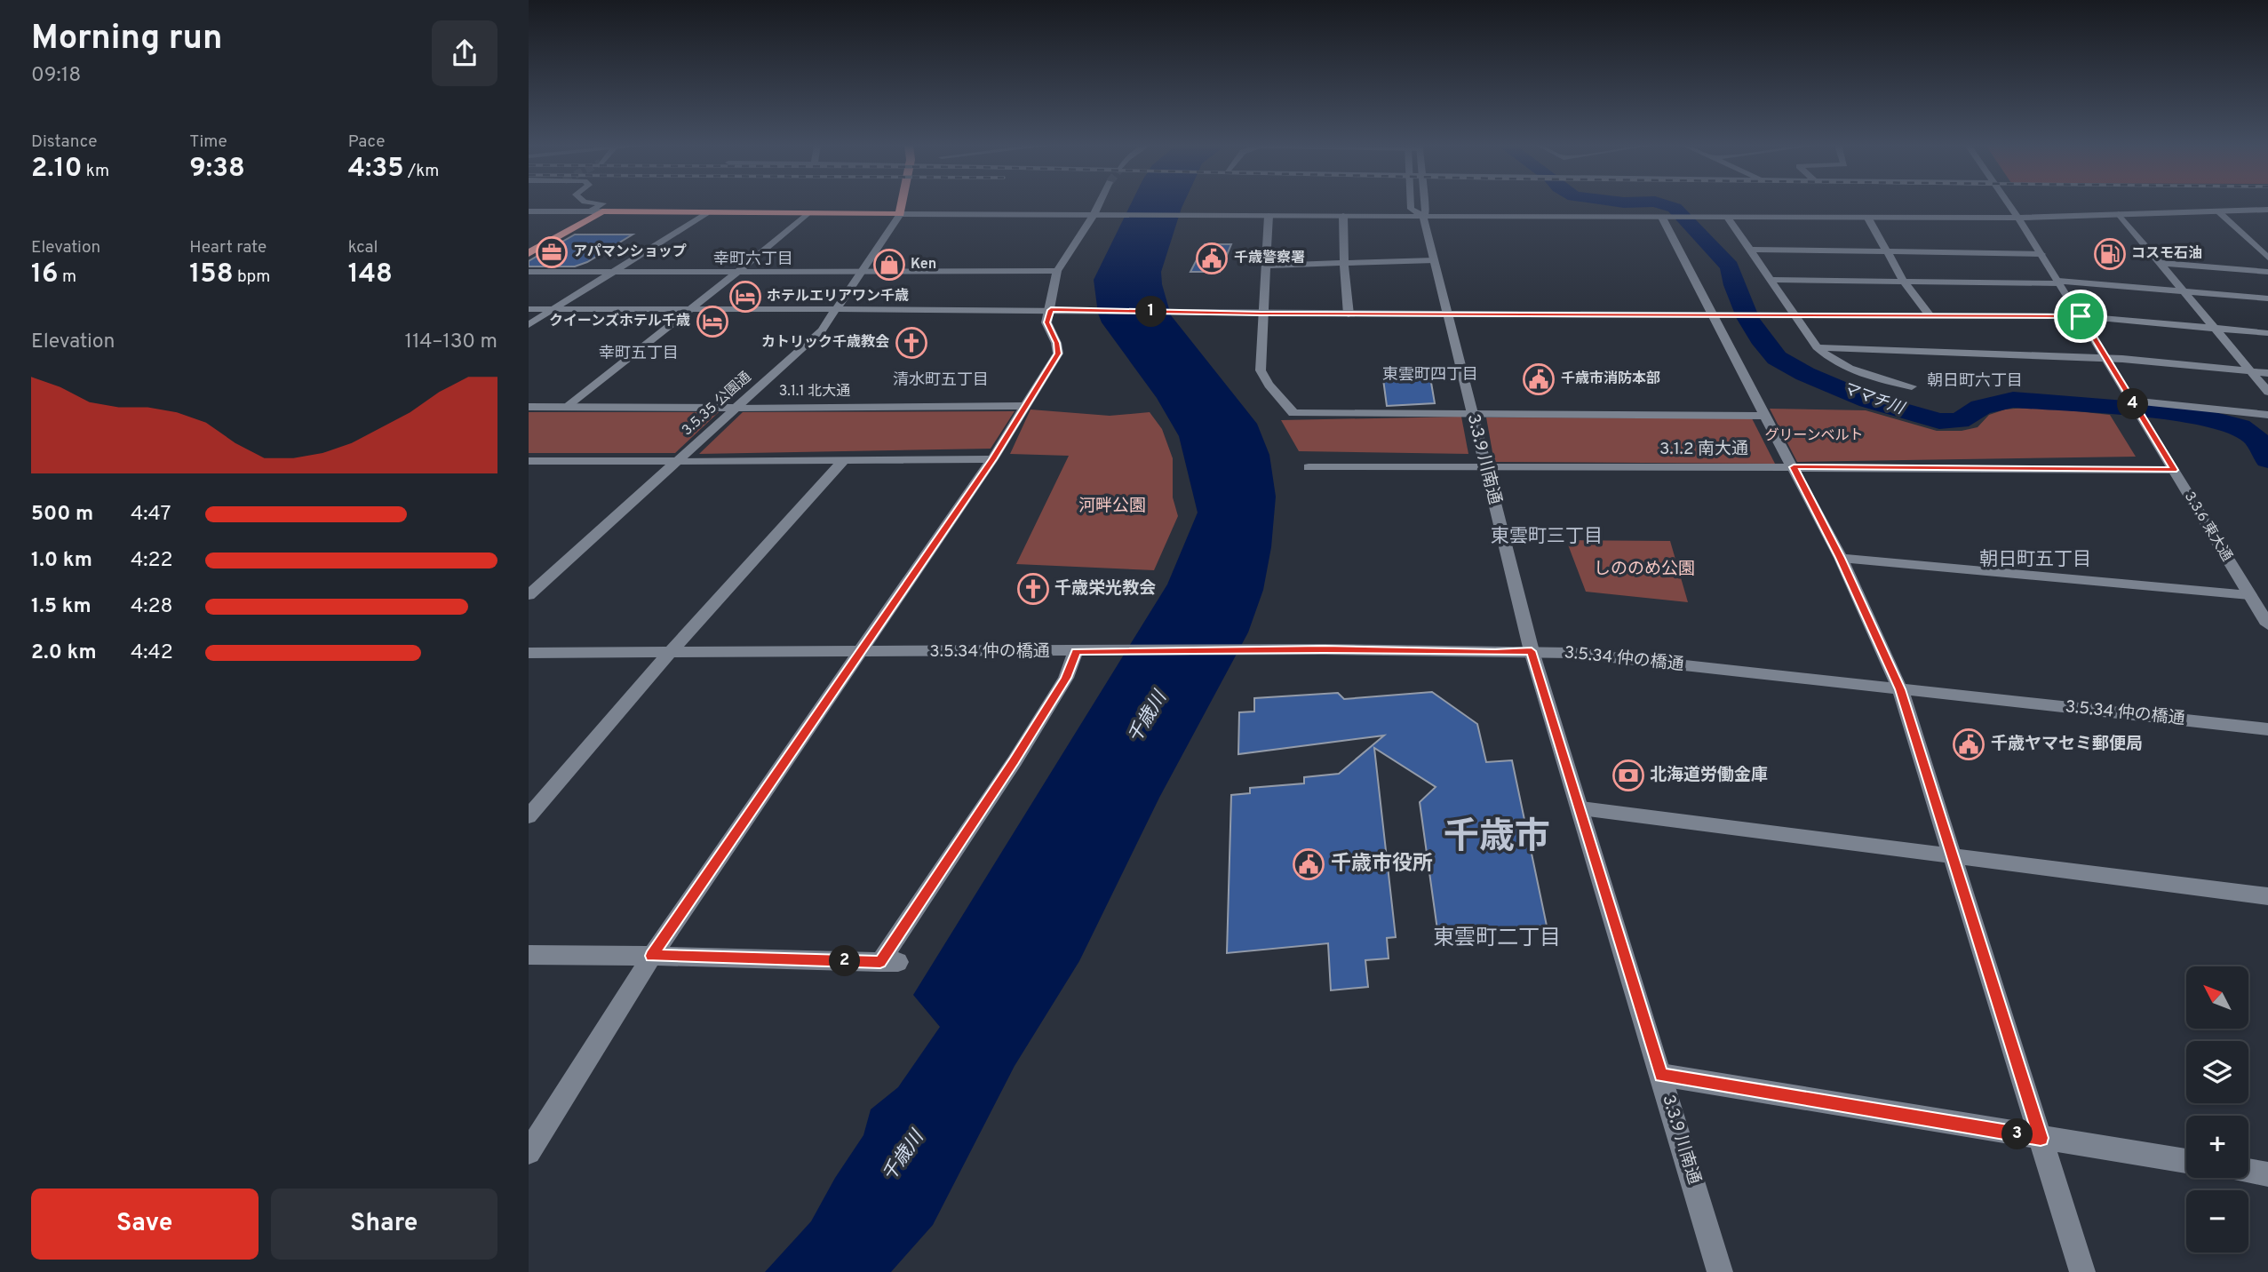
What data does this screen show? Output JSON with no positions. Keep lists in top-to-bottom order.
{
  "streets": {
    "street": [
      "3.1.1 北大通",
      "3.5.35 公園通",
      "3.1.2 南大通",
      "3.3.9 川南通",
      "3.3.6 東大通",
      "3.5.34 仲の橋通"
    ]
  },
  "crossings": [
    ["3.1.1 北大通", "3.5.35 公園通"],
    ["3.1.2 南大通", "3.3.9 川南通"],
    ["3.1.2 南大通", "3.3.6 東大通"],
    ["3.3.9 川南通", "3.5.34 仲の橋通"]
  ],
  "districts": [
    "幸町六丁目",
    "幸町五丁目",
    "東雲町四丁目",
    "清水町五丁目",
    "朝日町六丁目",
    "東雲町三丁目",
    "朝日町五丁目",
    "千歳市",
    "東雲町二丁目"
  ],
  "water": ["ママチ川", "千歳川"],
  "parks": ["グリーンベルト", "河畔公園", "しののめ公園"],
  "places": {
    "office": ["アパマンショップ"],
    "fuel station": ["コスモ石油"],
    "public building": [
      "千歳警察署",
      "千歳市消防本部",
      "千歳ヤマセミ郵便局",
      "千歳市役所"
    ],
    "shop": ["Ken"],
    "hotel": ["ホテルエリアワン千歳", "クイーンズホテル千歳"],
    "church": ["カトリック千歳教会", "千歳栄光教会"],
    "bank": ["北海道労働金庫"]
  },
  "north": "top left",
  "page": {
    "heading": ["Morning run", "09:18"],
    "stats": [
      ["Distance", "2.10 km"],
      ["Time", "9:38"],
      ["Pace", "4:35 /km"],
      ["Elevation", "16 m"],
      ["Heart rate", "158 bpm"],
      ["kcal", "148"]
    ],
    "pins": [
      "1",
      "4",
      "2",
      "3"
    ],
    "chart": ["Elevation", "114–130 m"],
    "list": [
      {
        "name": "500 m",
        "note": "4:47"
      },
      {
        "name": "1.0 km",
        "note": "4:22"
      },
      {
        "name": "1.5 km",
        "note": "4:28"
      },
      {
        "name": "2.0 km",
        "note": "4:42"
      }
    ],
    "map_buttons": ["+", "−"],
    "buttons": ["Save", "Share"]
  }
}
